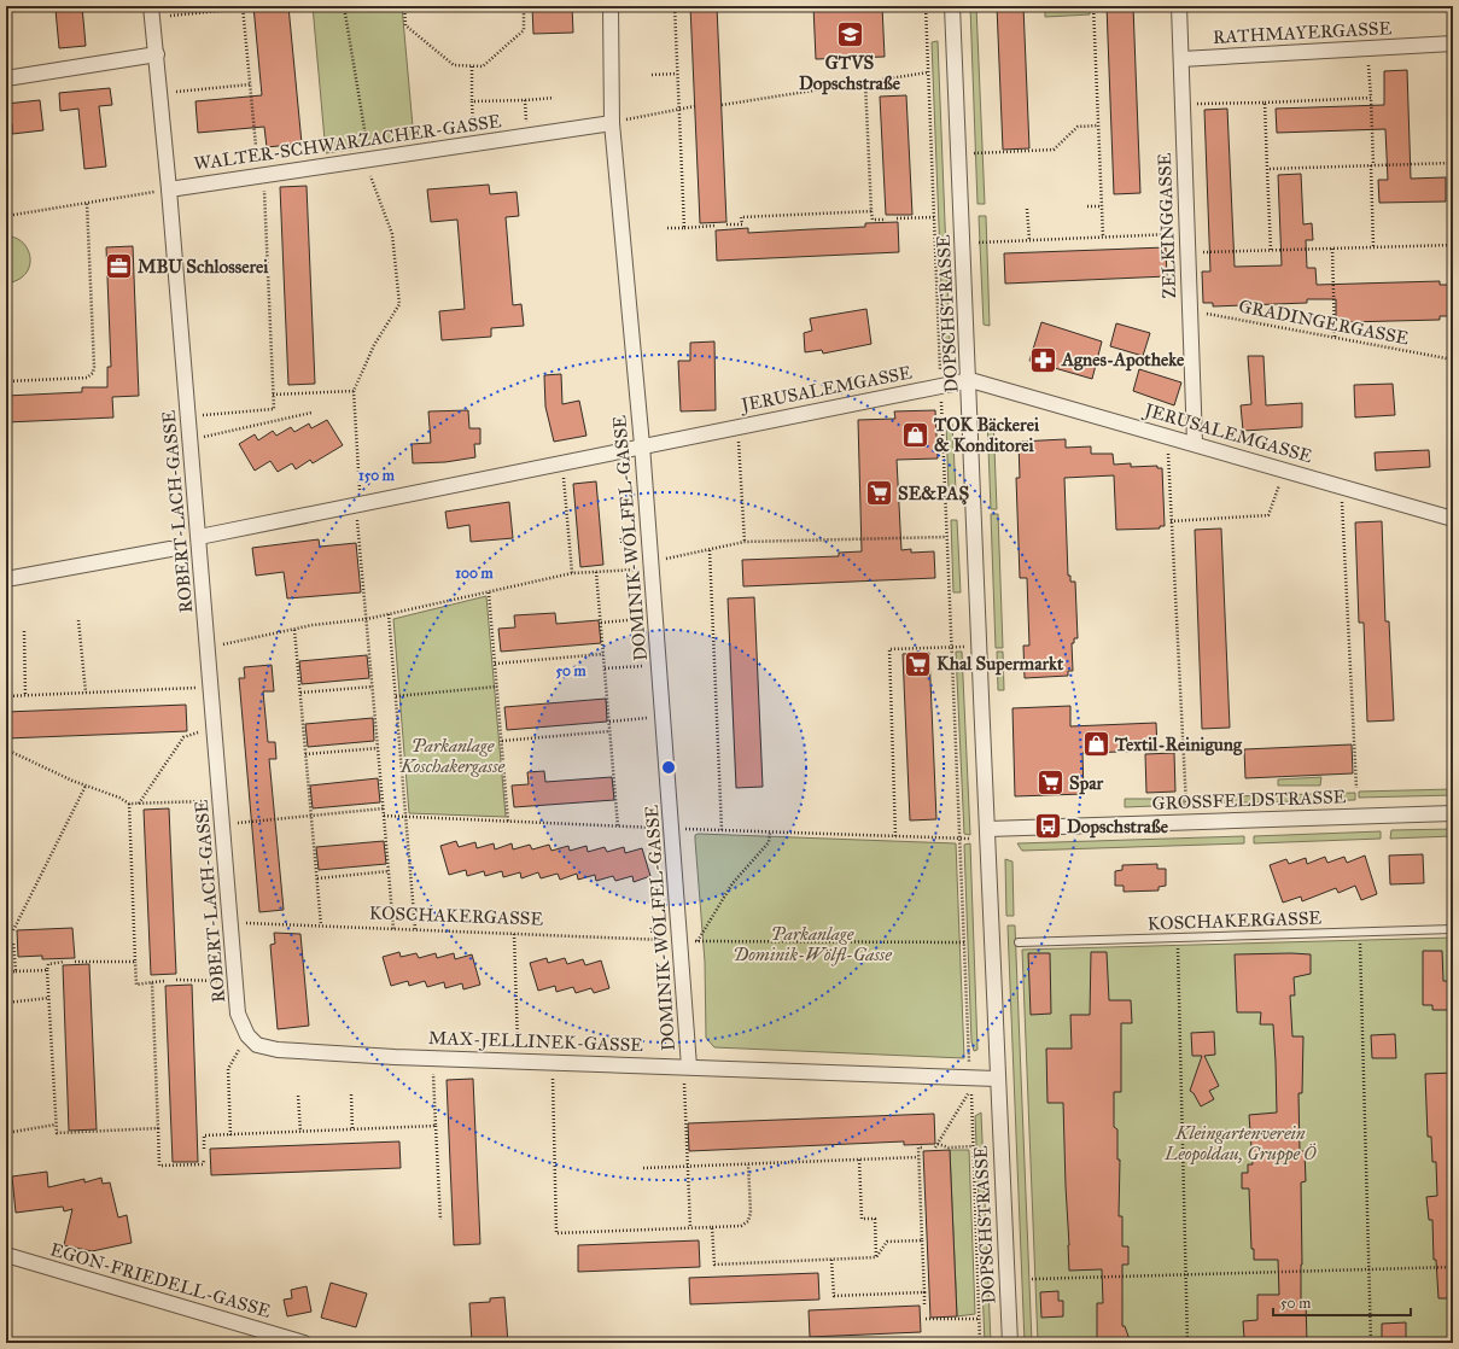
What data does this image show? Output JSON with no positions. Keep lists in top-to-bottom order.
{
  "streets": {
    "street": [
      "RATHMAYERGASSE",
      "WALTER-SCHWARZACHER-GASSE",
      "ZELKINGGASSE",
      "DOPSCHSTRASSE",
      "JERUSALEMGASSE",
      "ROBERT-LACH-GASSE",
      "DOMINIK-WÖLFEL-GASSE",
      "GROSSFELDSTRASSE",
      "MAX-JELLINEK-GASSE",
      "EGON-FRIEDELL-GASSE"
    ],
    "lane": ["KOSCHAKERGASSE"],
    "path": ["GRADINGERGASSE"]
  },
  "crossings": [
    ["RATHMAYERGASSE", "ZELKINGGASSE"],
    ["WALTER-SCHWARZACHER-GASSE", "ROBERT-LACH-GASSE"],
    ["WALTER-SCHWARZACHER-GASSE", "DOMINIK-WÖLFEL-GASSE"],
    ["ZELKINGGASSE", "GRADINGERGASSE"],
    ["ZELKINGGASSE", "JERUSALEMGASSE"],
    ["DOPSCHSTRASSE", "JERUSALEMGASSE"],
    ["DOPSCHSTRASSE", "GROSSFELDSTRASSE"],
    ["DOPSCHSTRASSE", "MAX-JELLINEK-GASSE"],
    ["JERUSALEMGASSE", "ROBERT-LACH-GASSE"],
    ["JERUSALEMGASSE", "DOMINIK-WÖLFEL-GASSE"],
    ["ROBERT-LACH-GASSE", "KOSCHAKERGASSE"],
    ["ROBERT-LACH-GASSE", "MAX-JELLINEK-GASSE"],
    ["DOMINIK-WÖLFEL-GASSE", "KOSCHAKERGASSE"],
    ["DOMINIK-WÖLFEL-GASSE", "MAX-JELLINEK-GASSE"]
  ],
  "parks": ["Parkanlage Koschakergasse", "Parkanlage Dominik-Wölfl-Gasse", "Kleingartenverein Leopoldau, Gruppe Ö"],
  "places": {
    "school or university": ["GTVS Dopschstraße"],
    "office": ["MBU Schlosserei"],
    "pharmacy": ["Agnes-Apotheke"],
    "shop": ["TOK Bäckerei & Konditorei", "Textil-Reinigung"],
    "supermarket": ["SE&PAŞ", "Khal Supermarkt", "Spar"],
    "bus stop": ["Dopschstraße"]
  },
  "scale_bar": "50 m",
  "rings": ["150 m", "100 m", "50 m"]
}
